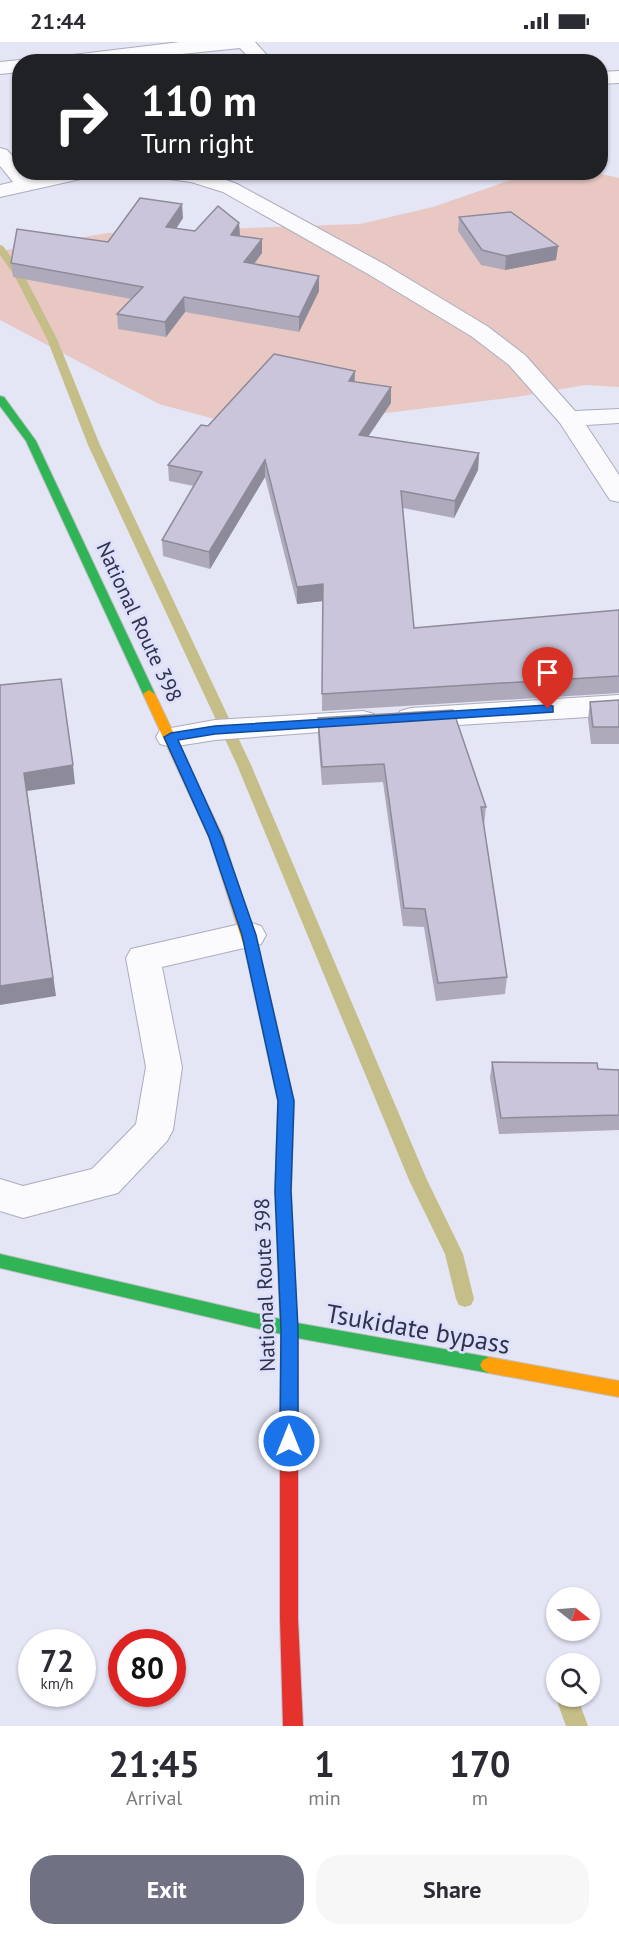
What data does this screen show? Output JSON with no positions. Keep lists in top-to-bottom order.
{
  "streets": {
    "highway": ["National Route 398", "Tsukidate bypass"]
  },
  "crossings": [
    ["National Route 398", "Tsukidate bypass"]
  ],
  "north": "right",
  "page": {
    "status": "21:44",
    "turn": ["110 m", "Turn right"],
    "speed": "72 km/h",
    "limit": "80",
    "eta": [
      "21:45",
      "Arrival",
      "1",
      "min",
      "170",
      "m"
    ],
    "buttons": ["Exit", "Share"]
  }
}
